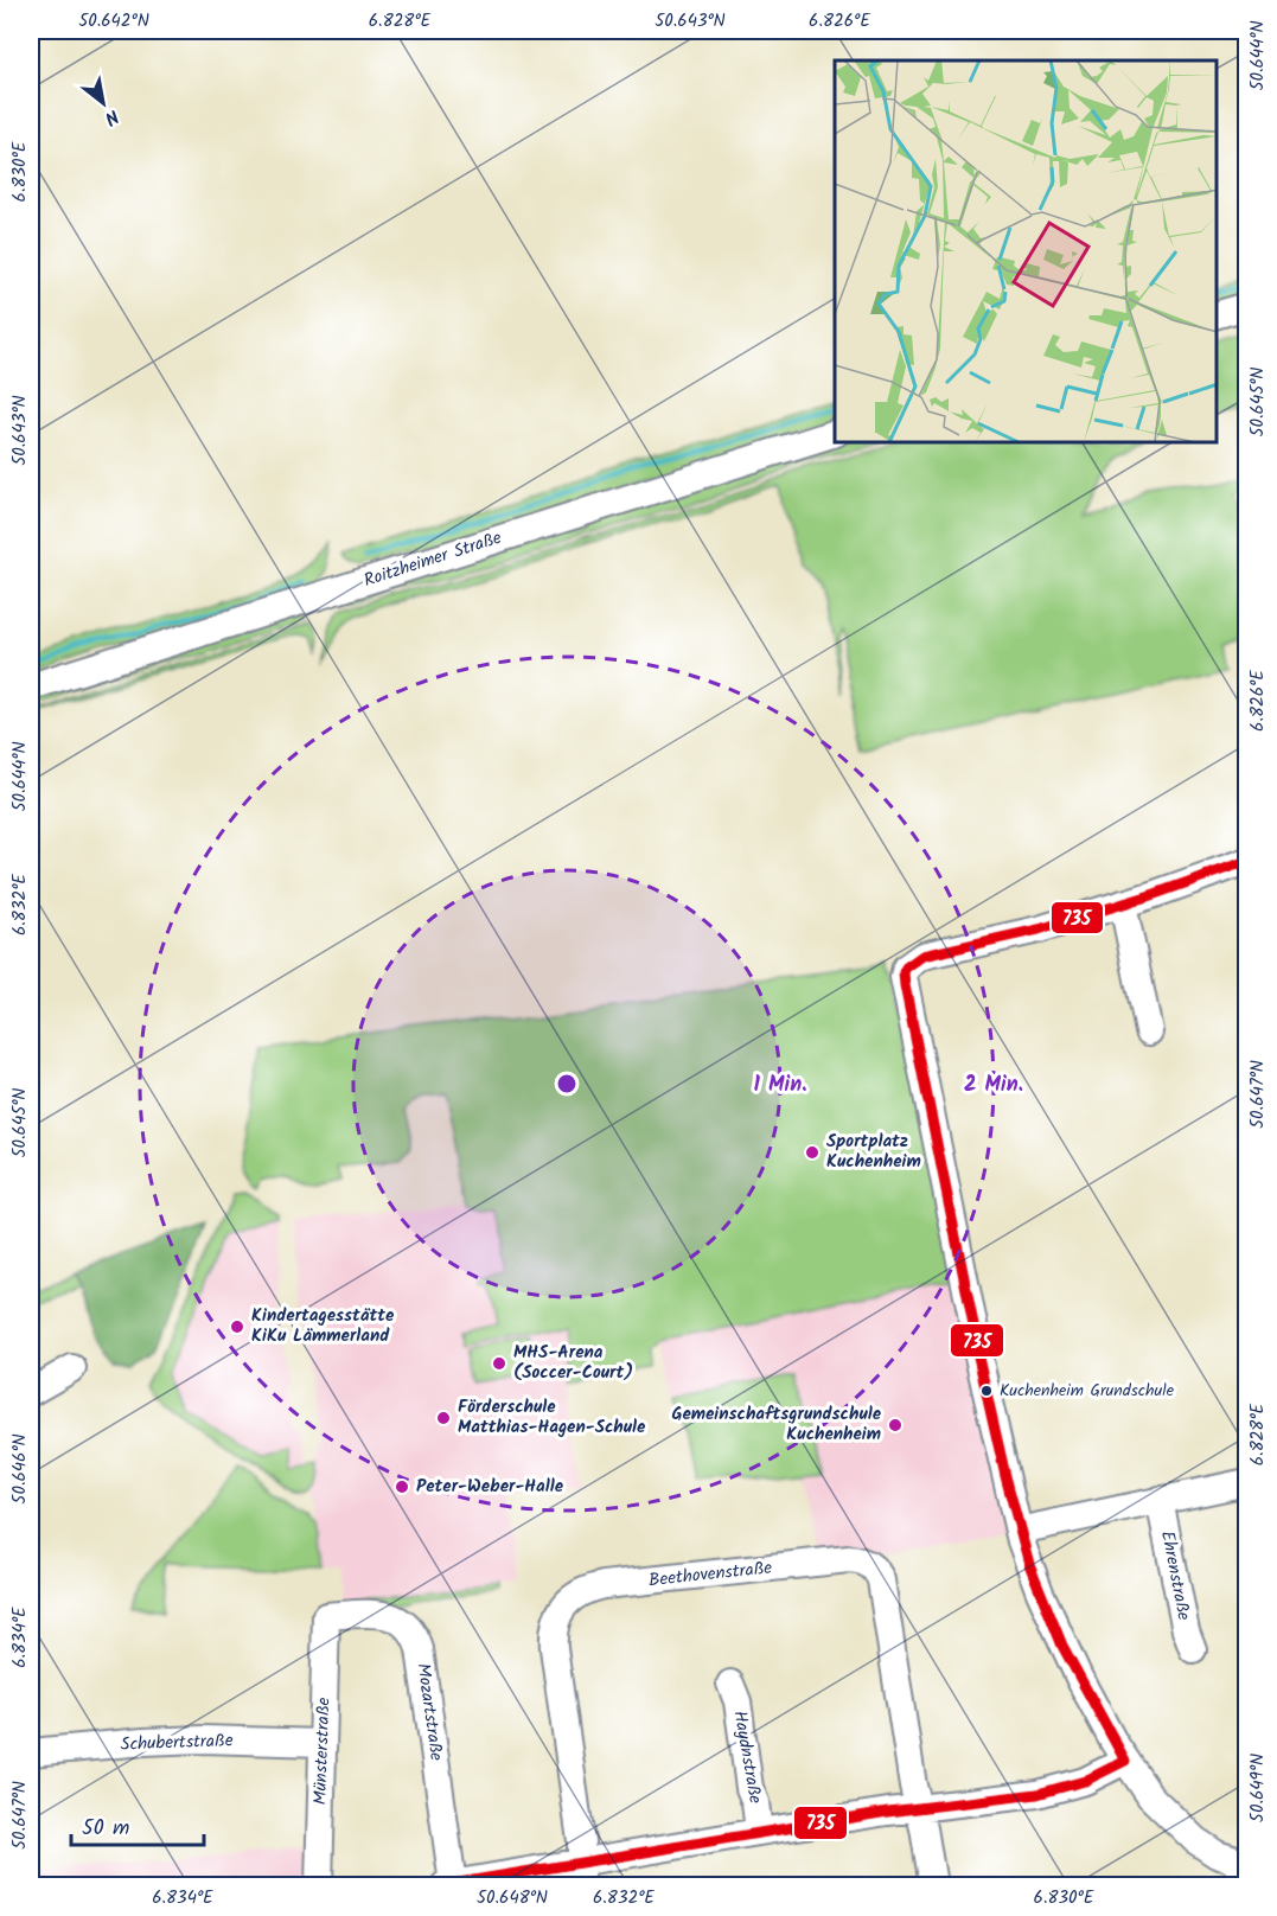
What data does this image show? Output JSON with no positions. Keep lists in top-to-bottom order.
{
  "streets": {
    "street": [
      "Roitzheimer Straße",
      "Beethovenstraße",
      "Ehrenstraße",
      "Mozartstraße",
      "Schubertstraße",
      "Münsterstraße",
      "Haydnstraße"
    ]
  },
  "crossings": [
    ["Mozartstraße", "Münsterstraße"],
    ["Schubertstraße", "Münsterstraße"]
  ],
  "places": [
    "Sportplatz Kuchenheim",
    "Kindertagesstätte KiKu Lämmerland",
    "MHS-Arena (Soccer-Court)",
    "Kuchenheim Grundschule",
    "Förderschule Matthias-Hagen-Schule",
    "Gemeinschaftsgrundschule Kuchenheim",
    "Peter-Weber-Halle"
  ],
  "lines": ["transit line 735"],
  "scale_bar": "50 m",
  "north": "bottom right",
  "coordinates": [
    "50.642°N",
    "6.828°E",
    "50.643°N",
    "6.826°E",
    "50.644°N",
    "6.830°E",
    "50.645°N",
    "6.832°E",
    "50.647°N",
    "50.646°N",
    "6.834°E",
    "50.649°N",
    "50.648°N"
  ],
  "rings": ["1 Min.", "2 Min."]
}
